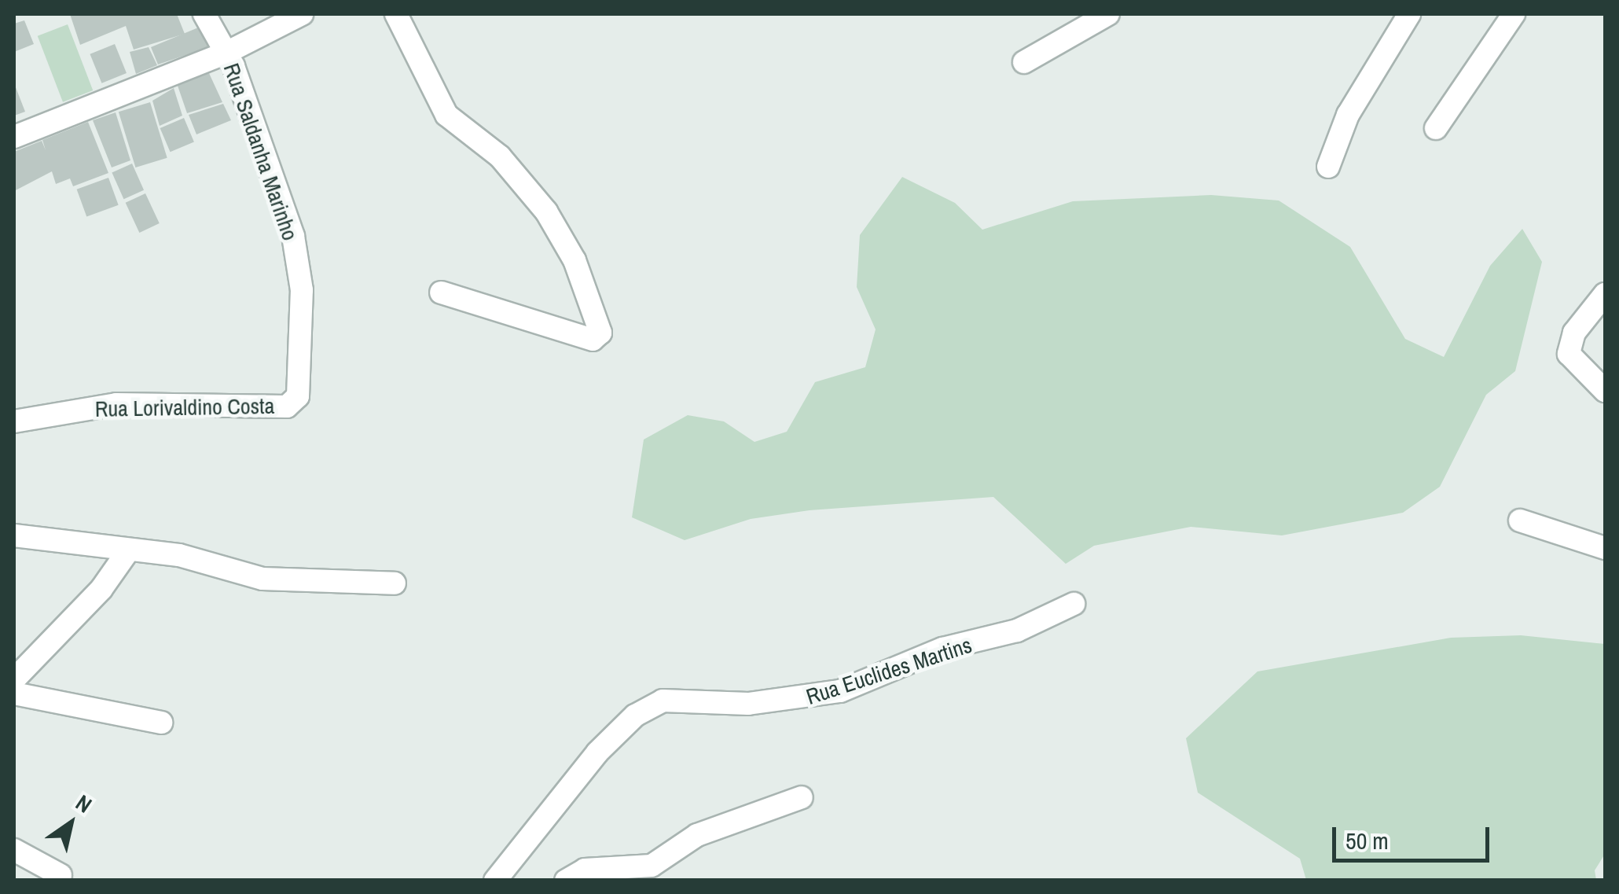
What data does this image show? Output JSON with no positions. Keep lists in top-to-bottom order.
{
  "streets": {
    "street": ["Rua Saldanha Marinho", "Rua Lorivaldino Costa", "Rua Euclides Martins"]
  },
  "crossings": [
    ["Rua Saldanha Marinho", "Rua Lorivaldino Costa"]
  ],
  "scale_bar": "50 m",
  "north": "top right"
}
